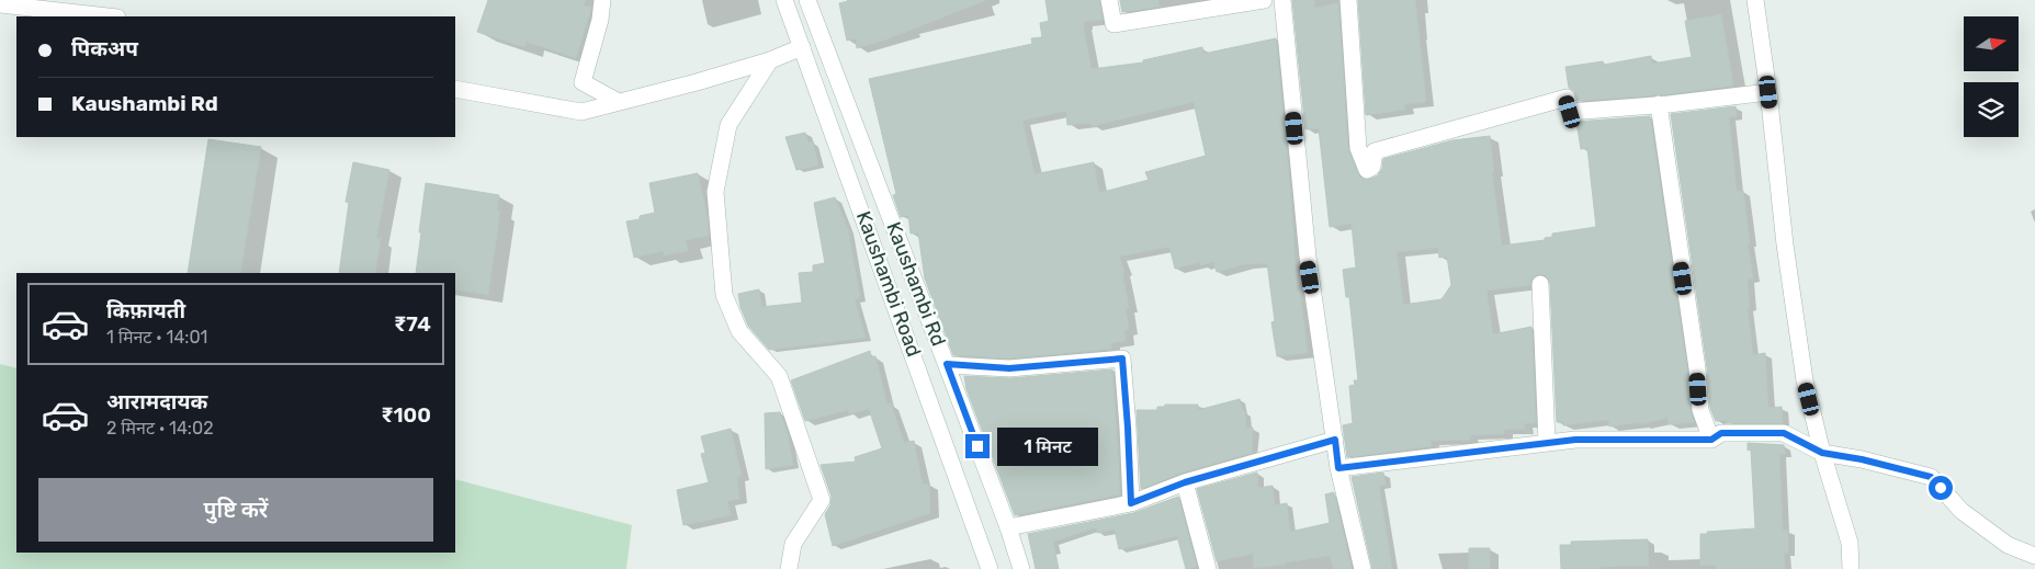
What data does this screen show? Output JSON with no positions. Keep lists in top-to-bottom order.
{
  "streets": {
    "street": ["Kaushambi Road", "Kaushambi Rd"]
  },
  "north": "right",
  "page": {
    "banner": ["पिकअप", "Kaushambi Rd"],
    "list": [
      {
        "name": "किफ़ायती",
        "note": "1 मिनट · 14:01",
        "value": "₹74"
      },
      {
        "name": "आरामदायक",
        "note": "2 मिनट · 14:02",
        "value": "₹100"
      }
    ],
    "bubble": "1 मिनट",
    "buttons": "पुष्टि करें"
  }
}
